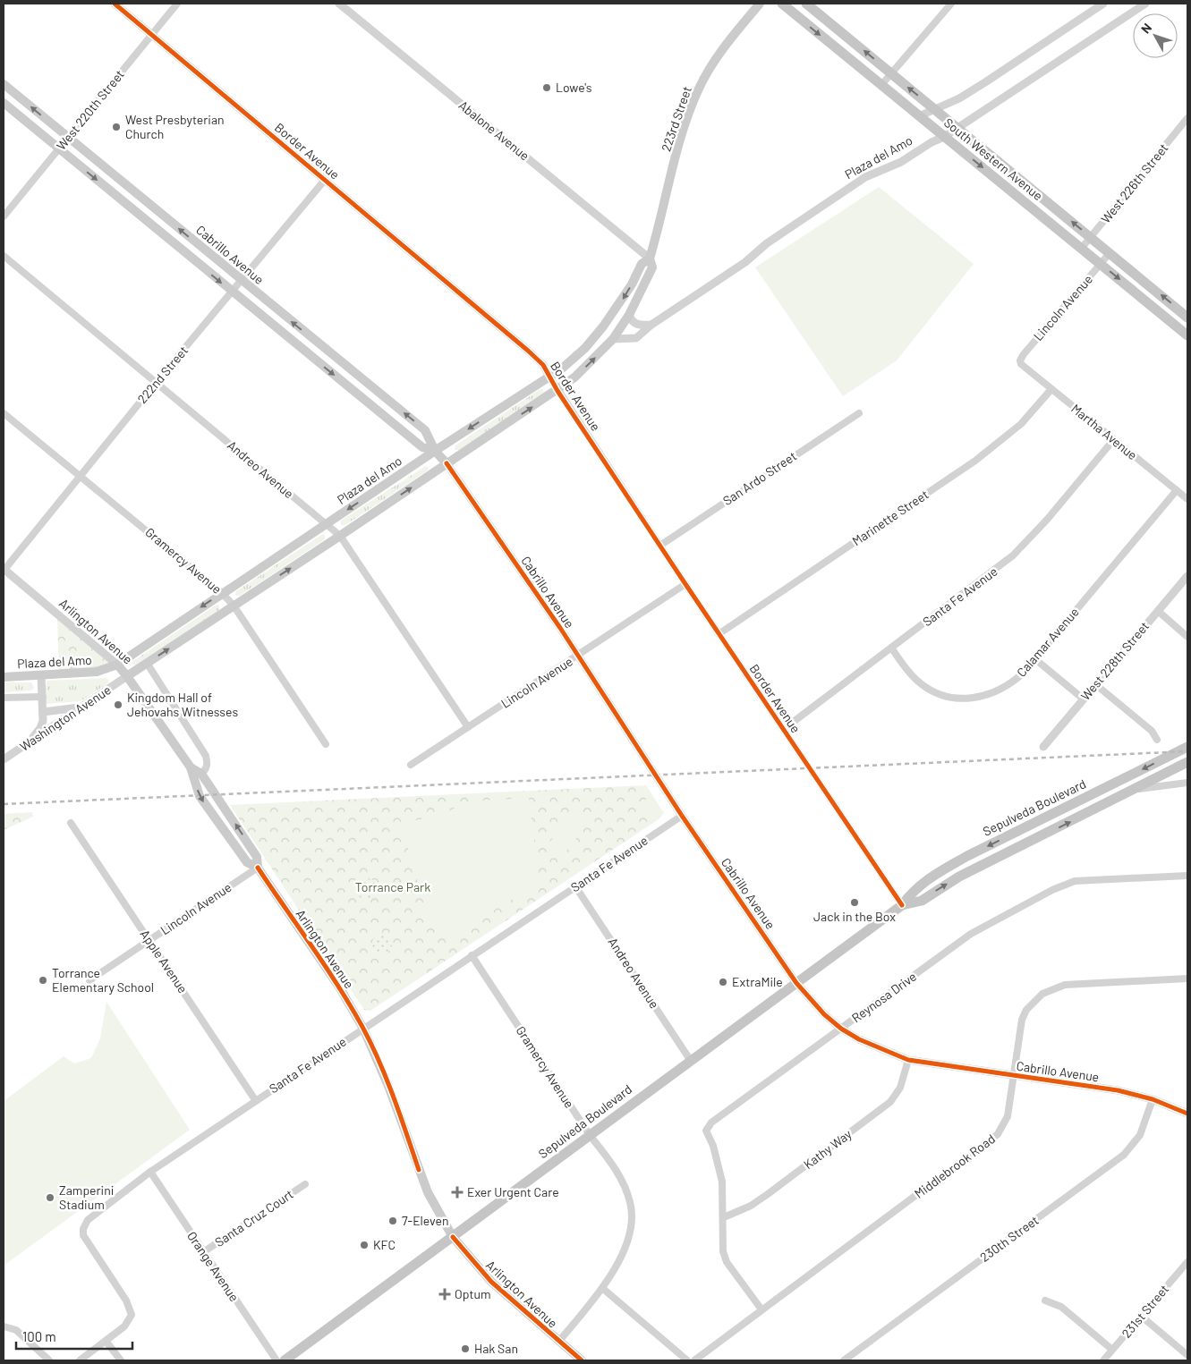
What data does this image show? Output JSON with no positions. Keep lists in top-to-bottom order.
{
  "streets": {
    "main road": [
      "223rd Street",
      "Plaza del Amo",
      "South Western Avenue",
      "Cabrillo Avenue",
      "Arlington Avenue",
      "Sepulveda Boulevard"
    ],
    "street": [
      "West 220th Street",
      "Abalone Avenue",
      "Border Avenue",
      "West 226th Street",
      "Lincoln Avenue",
      "222nd Street",
      "Martha Avenue",
      "Andreo Avenue",
      "San Ardo Street",
      "Marinette Street",
      "Gramercy Avenue",
      "Santa Fe Avenue",
      "Calamar Avenue",
      "West 228th Street",
      "Washington Avenue",
      "Apple Avenue",
      "Reynosa Drive",
      "Kathy Way",
      "Middlebrook Road",
      "Santa Cruz Court",
      "230th Street",
      "Orange Avenue",
      "231st Street"
    ]
  },
  "crossings": [
    ["West 220th Street", "Border Avenue"],
    ["West 220th Street", "Cabrillo Avenue"],
    ["223rd Street", "Abalone Avenue"],
    ["223rd Street", "Plaza del Amo"],
    ["Abalone Avenue", "Plaza del Amo"],
    ["Border Avenue", "Plaza del Amo"],
    ["Border Avenue", "Lincoln Avenue"],
    ["Border Avenue", "222nd Street"],
    ["Border Avenue", "San Ardo Street"],
    ["Border Avenue", "Marinette Street"],
    ["Border Avenue", "Santa Fe Avenue"],
    ["Border Avenue", "Sepulveda Boulevard"],
    ["Plaza del Amo", "South Western Avenue"],
    ["Plaza del Amo", "Cabrillo Avenue"],
    ["Plaza del Amo", "Andreo Avenue"],
    ["Plaza del Amo", "Gramercy Avenue"],
    ["Plaza del Amo", "Arlington Avenue"],
    ["South Western Avenue", "West 226th Street"],
    ["South Western Avenue", "Lincoln Avenue"],
    ["Cabrillo Avenue", "Lincoln Avenue"],
    ["Cabrillo Avenue", "222nd Street"],
    ["Cabrillo Avenue", "Santa Fe Avenue"],
    ["Cabrillo Avenue", "Sepulveda Boulevard"],
    ["Cabrillo Avenue", "Reynosa Drive"],
    ["Cabrillo Avenue", "Kathy Way"],
    ["Cabrillo Avenue", "Middlebrook Road"],
    ["Cabrillo Avenue", "230th Street"],
    ["Lincoln Avenue", "Martha Avenue"],
    ["Lincoln Avenue", "Andreo Avenue"],
    ["Lincoln Avenue", "Arlington Avenue"],
    ["Lincoln Avenue", "Apple Avenue"],
    ["222nd Street", "Andreo Avenue"],
    ["222nd Street", "Gramercy Avenue"],
    ["222nd Street", "Arlington Avenue"],
    ["Martha Avenue", "Marinette Street"],
    ["Martha Avenue", "Santa Fe Avenue"],
    ["Martha Avenue", "Calamar Avenue"],
    ["Andreo Avenue", "Santa Fe Avenue"],
    ["Andreo Avenue", "Sepulveda Boulevard"],
    ["Gramercy Avenue", "Santa Fe Avenue"],
    ["Gramercy Avenue", "Arlington Avenue"],
    ["Gramercy Avenue", "Sepulveda Boulevard"],
    ["Santa Fe Avenue", "Arlington Avenue"],
    ["Santa Fe Avenue", "Calamar Avenue"],
    ["Santa Fe Avenue", "Apple Avenue"],
    ["Santa Fe Avenue", "Orange Avenue"],
    ["Arlington Avenue", "Washington Avenue"],
    ["Arlington Avenue", "Sepulveda Boulevard"],
    ["Reynosa Drive", "Kathy Way"],
    ["Reynosa Drive", "Middlebrook Road"],
    ["Santa Cruz Court", "Orange Avenue"]
  ],
  "parks": ["Torrance Park"],
  "places": {
    "other": [
      "Lowe's",
      "West Presbyterian Church",
      "Kingdom Hall of Jehovahs Witnesses",
      "Jack in the Box",
      "Torrance Elementary School",
      "ExtraMile",
      "Zamperini Stadium",
      "7-Eleven",
      "KFC",
      "Hak San"
    ],
    "health": ["Exer Urgent Care", "Optum"]
  },
  "scale_bar": "100 m",
  "north": "top left"
}
